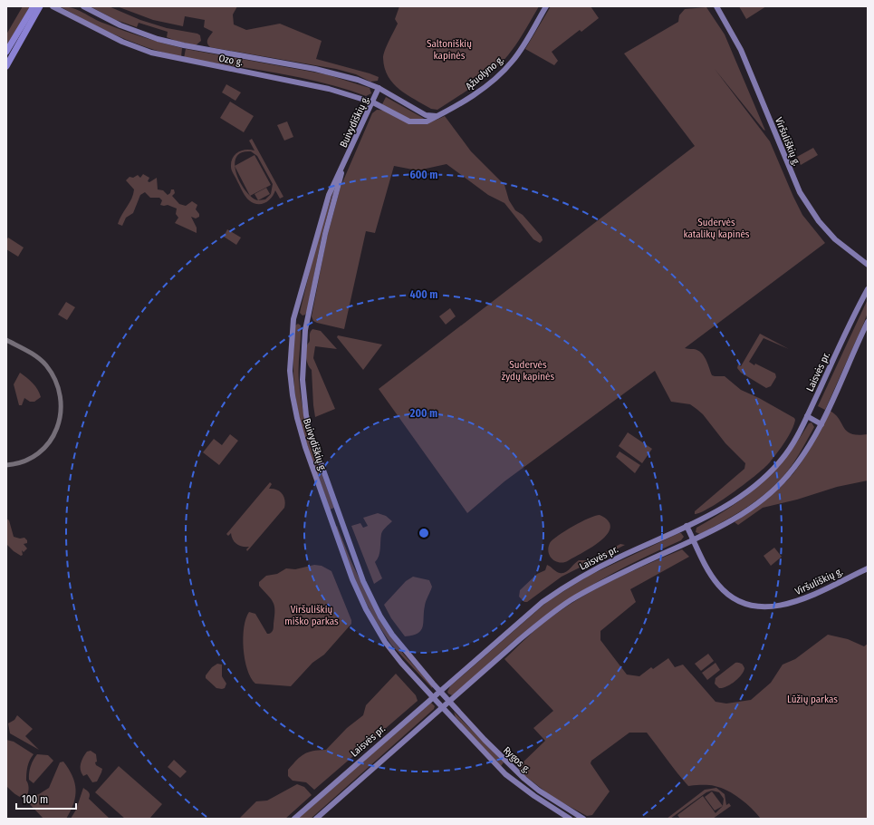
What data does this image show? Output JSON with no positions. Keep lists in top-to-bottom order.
{
  "streets": {
    "main road": [
      "Ozo g.",
      "Ąžuolyno g.",
      "Buivydiškių g.",
      "Viršuliškių g.",
      "Laisvės pr.",
      "Rygos g."
    ]
  },
  "crossings": [
    ["Ozo g.", "Ąžuolyno g."],
    ["Ozo g.", "Buivydiškių g."],
    ["Buivydiškių g.", "Laisvės pr."],
    ["Buivydiškių g.", "Rygos g."],
    ["Viršuliškių g.", "Laisvės pr."]
  ],
  "parks": [
    "Saltoniškių kapinės",
    "Sudervės katalikų kapinės",
    "Sudervės žydų kapinės",
    "Viršuliškių miško parkas",
    "Lūžių parkas"
  ],
  "scale_bar": "100 m",
  "rings": ["600 m", "400 m", "200 m"]
}
